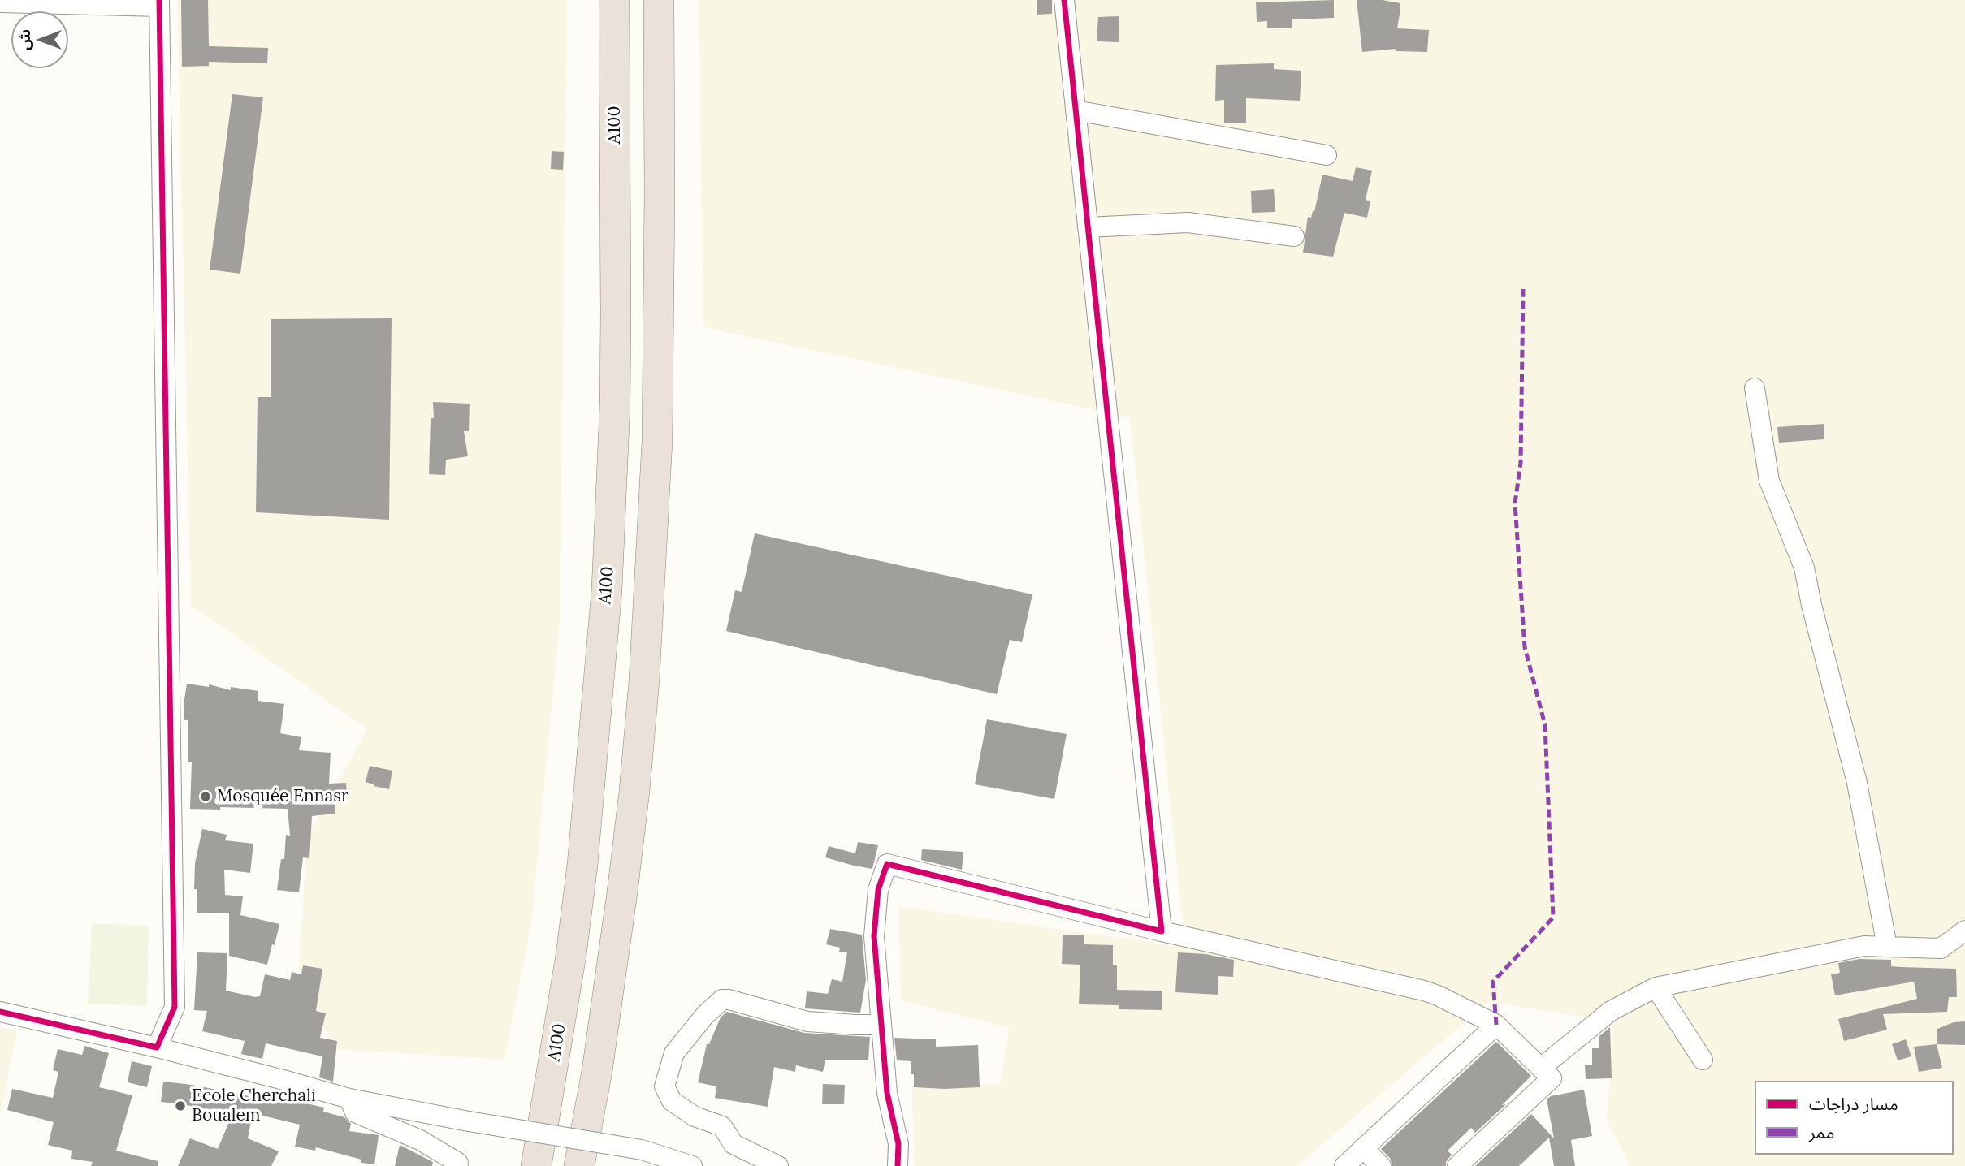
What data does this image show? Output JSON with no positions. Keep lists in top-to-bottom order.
{
  "streets": {
    "highway": ["A100"]
  },
  "places": ["Mosquée Ennasr", "Ecole Cherchali Boualem"],
  "legend": ["مسار دراجات", "ممر"],
  "north": "left"
}
